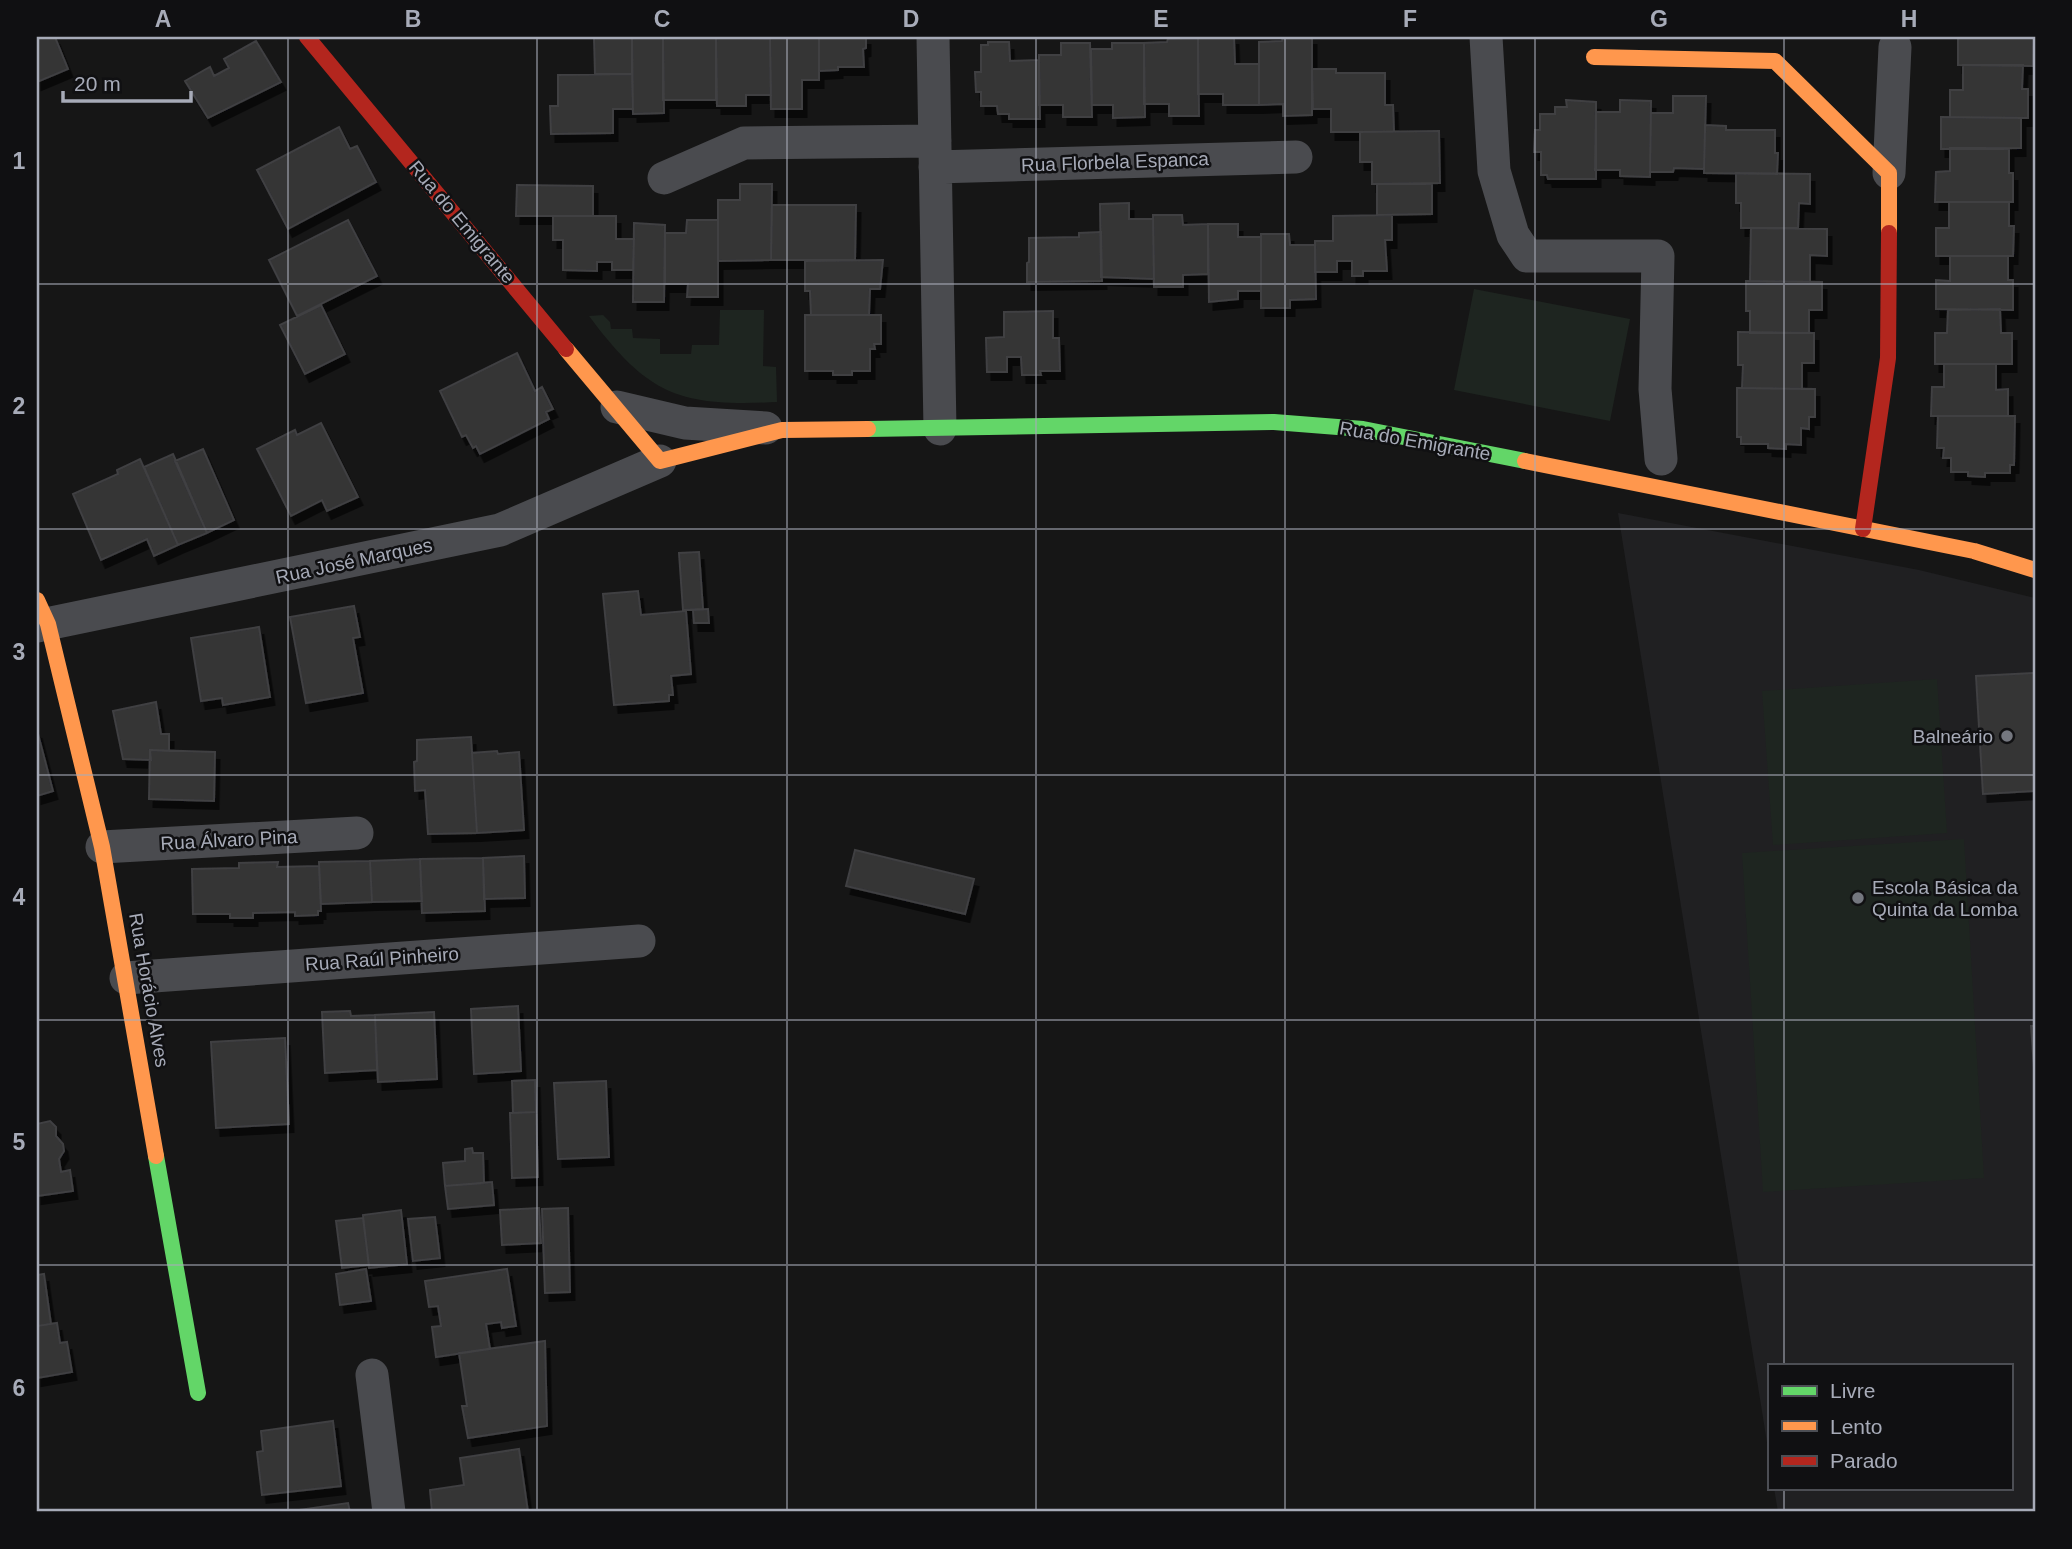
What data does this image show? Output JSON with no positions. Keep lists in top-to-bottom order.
{
  "streets": {
    "street": [
      "Rua Florbela Espanca",
      "Rua do Emigrante",
      "Rua José Marques",
      "Rua Álvaro Pina",
      "Rua Raúl Pinheiro",
      "Rua Horácio Alves"
    ]
  },
  "crossings": [
    ["Rua do Emigrante", "Rua José Marques"],
    ["Rua José Marques", "Rua Horácio Alves"],
    ["Rua Álvaro Pina", "Rua Horácio Alves"],
    ["Rua Raúl Pinheiro", "Rua Horácio Alves"]
  ],
  "places": ["Balneário", "Escola Básica da Quinta da Lomba"],
  "legend": ["Livre", "Lento", "Parado"],
  "scale_bar": "20 m",
  "grid": {
    "columns": [
      "A",
      "B",
      "C",
      "D",
      "E",
      "F",
      "G",
      "H"
    ],
    "rows": [
      "1",
      "2",
      "3",
      "4",
      "5",
      "6"
    ]
  }
}
